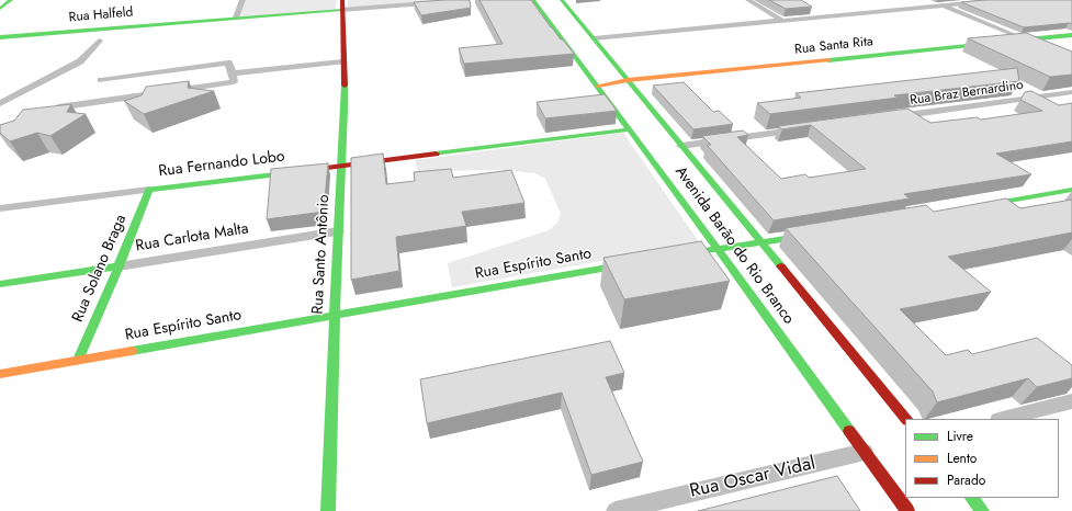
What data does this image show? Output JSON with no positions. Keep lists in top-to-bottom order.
{
  "streets": {
    "street": [
      "Rua Halfeld",
      "Rua Santa Rita",
      "Rua Braz Bernardino",
      "Rua Fernando Lobo",
      "Rua Carlota Malta",
      "Avenida Barão do Rio Branco",
      "Rua Santo Antônio",
      "Rua Espírito Santo",
      "Rua Solano Braga",
      "Rua Oscar Vidal"
    ]
  },
  "crossings": [
    ["Rua Halfeld", "Rua Santo Antônio"],
    ["Rua Santa Rita", "Avenida Barão do Rio Branco"],
    ["Rua Fernando Lobo", "Avenida Barão do Rio Branco"],
    ["Rua Fernando Lobo", "Rua Santo Antônio"],
    ["Rua Fernando Lobo", "Rua Solano Braga"],
    ["Rua Carlota Malta", "Rua Santo Antônio"],
    ["Rua Carlota Malta", "Rua Solano Braga"],
    ["Avenida Barão do Rio Branco", "Rua Oscar Vidal"],
    ["Rua Santo Antônio", "Rua Espírito Santo"],
    ["Rua Espírito Santo", "Rua Solano Braga"]
  ],
  "legend": ["Livre", "Lento", "Parado"]
}
